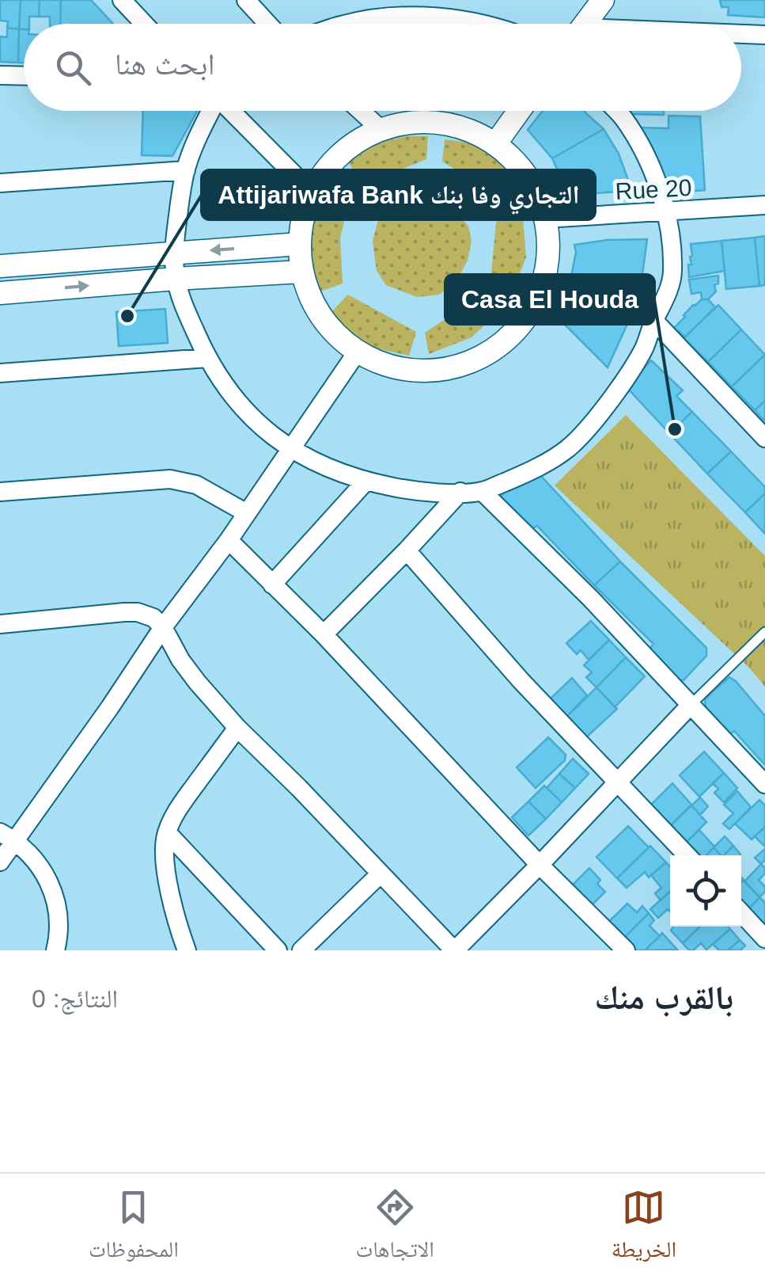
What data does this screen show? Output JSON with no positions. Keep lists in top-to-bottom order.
{
  "streets": {
    "street": ["Rue 20"]
  },
  "places": ["Attijariwafa Bank التجاري وفا بنك", "Casa El Houda"],
  "page": {
    "search": "ابحث هنا",
    "heading": ["بالقرب منك", "النتائج: 0"],
    "nav": ["الخريطة", "الاتجاهات", "المحفوظات"]
  }
}
